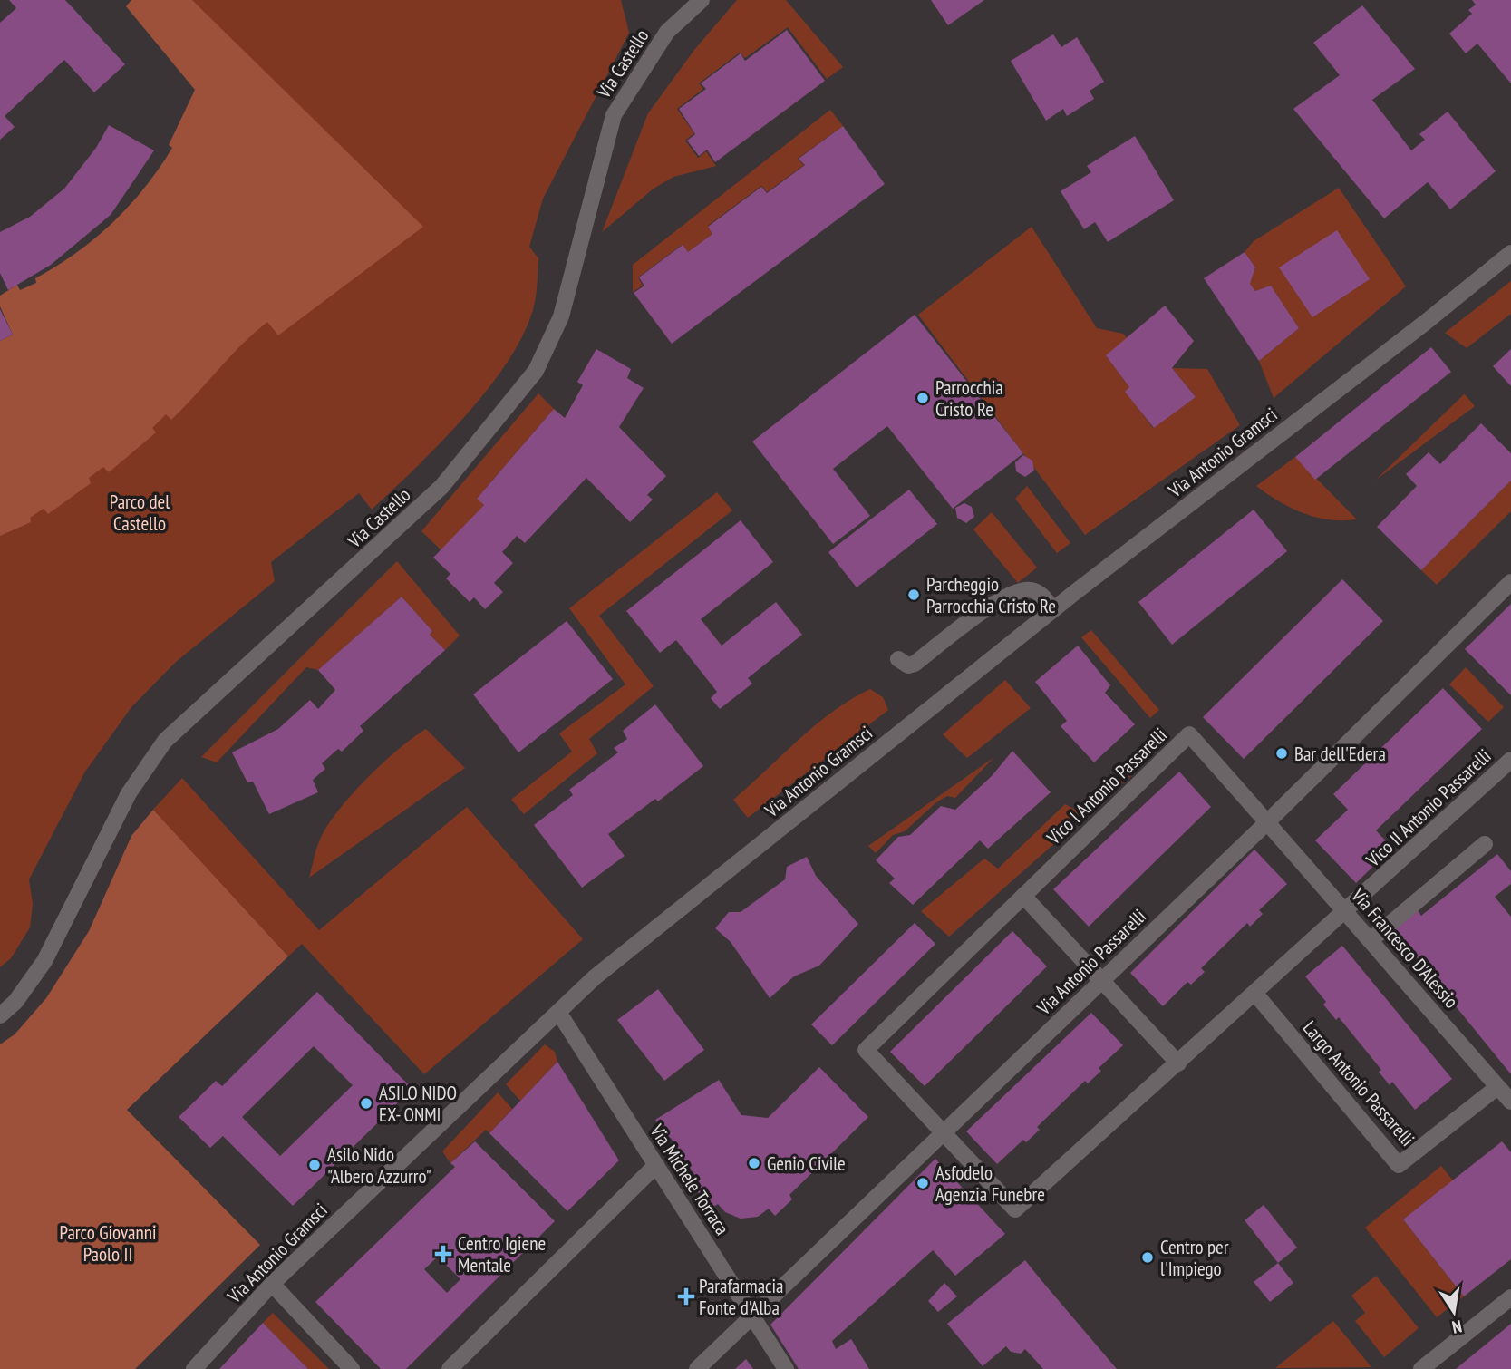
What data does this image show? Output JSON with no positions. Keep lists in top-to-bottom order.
{
  "streets": {
    "street": [
      "Via Castello",
      "Via Antonio Gramsci",
      "Vico I Antonio Passarelli",
      "Vico II Antonio Passarelli",
      "Via Francesco D'Alessio",
      "Via Antonio Passarelli",
      "Largo Antonio Passarelli",
      "Via Michele Torraca"
    ]
  },
  "crossings": [
    ["Via Antonio Gramsci", "Via Michele Torraca"],
    ["Vico I Antonio Passarelli", "Via Francesco D'Alessio"],
    ["Vico I Antonio Passarelli", "Via Antonio Passarelli"],
    ["Vico II Antonio Passarelli", "Via Francesco D'Alessio"],
    ["Via Francesco D'Alessio", "Via Antonio Passarelli"],
    ["Via Francesco D'Alessio", "Largo Antonio Passarelli"],
    ["Via Antonio Passarelli", "Via Michele Torraca"]
  ],
  "parks": ["Parco del Castello", "Parco Giovanni Paolo II"],
  "places": {
    "other": [
      "Parrocchia Cristo Re",
      "Parcheggio Parrocchia Cristo Re",
      "Bar dell'Edera",
      "ASILO NIDO EX- ONMI",
      "Genio Civile",
      "Asilo Nido \"Albero Azzurro\"",
      "Asfodelo Agenzia Funebre",
      "Centro per l'Impiego"
    ],
    "health": ["Centro Igiene Mentale", "Parafarmacia Fonte d'Alba"]
  },
  "north": "bottom"
}
